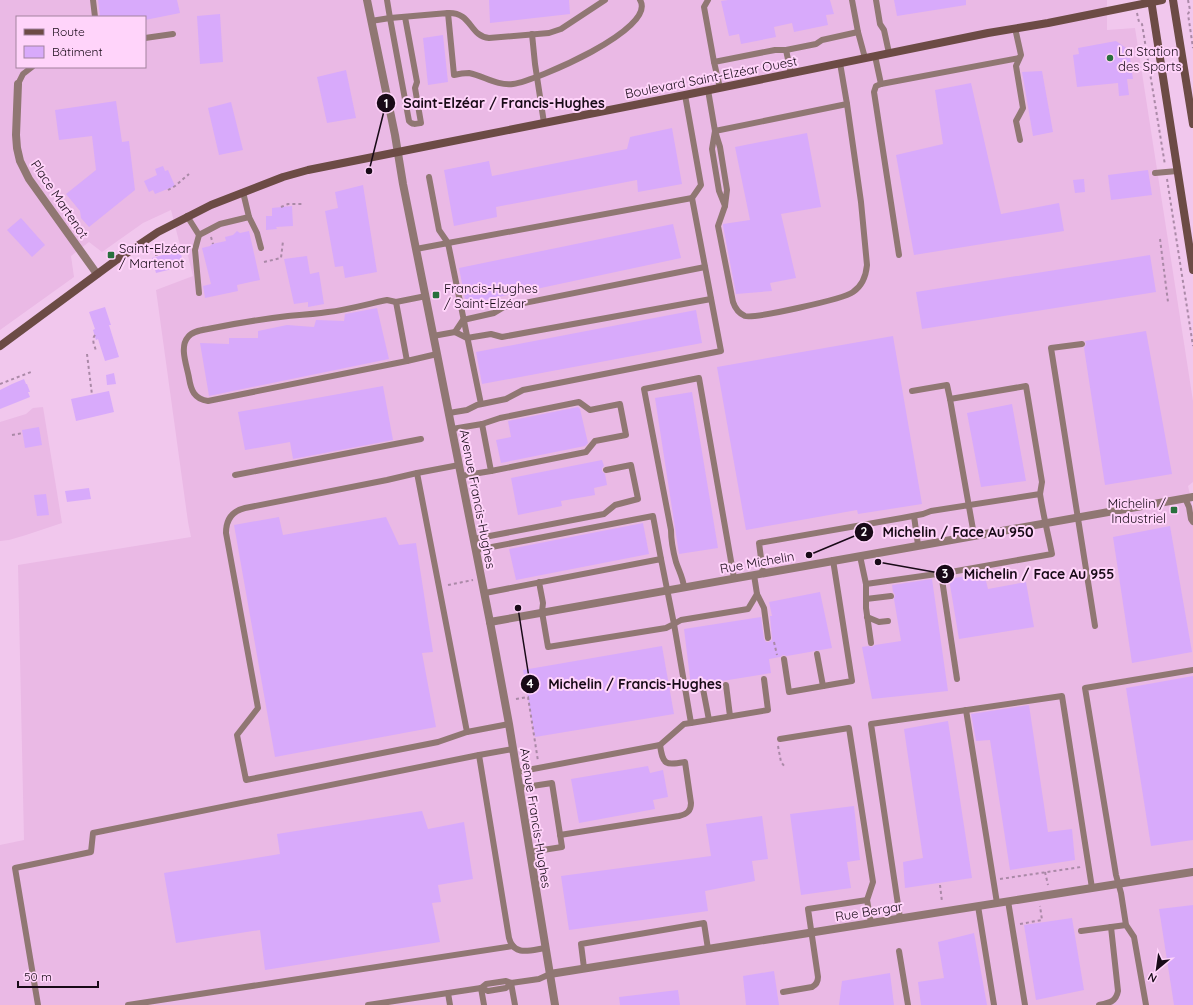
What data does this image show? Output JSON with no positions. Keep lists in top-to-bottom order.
{
  "streets": {
    "street": [
      "Boulevard Saint-Elzéar Ouest",
      "Place Martenot",
      "Avenue Francis-Hughes",
      "Rue Michelin",
      "Rue Bergar"
    ]
  },
  "crossings": [
    ["Boulevard Saint-Elzéar Ouest", "Place Martenot"],
    ["Boulevard Saint-Elzéar Ouest", "Avenue Francis-Hughes"],
    ["Avenue Francis-Hughes", "Rue Michelin"],
    ["Avenue Francis-Hughes", "Rue Bergar"]
  ],
  "places": {
    "other": [
      "La Station des Sports",
      "Saint-Elzéar / Francis-Hughes",
      "Michelin / Face Au 950",
      "Michelin / Face Au 955",
      "Michelin / Francis-Hughes"
    ],
    "transit": ["Saint-Elzéar / Martenot", "Francis-Hughes / Saint-Elzéar", "Michelin / Industriel"]
  },
  "legend": ["Route", "Bâtiment"],
  "scale_bar": "50 m",
  "north": "bottom left"
}
